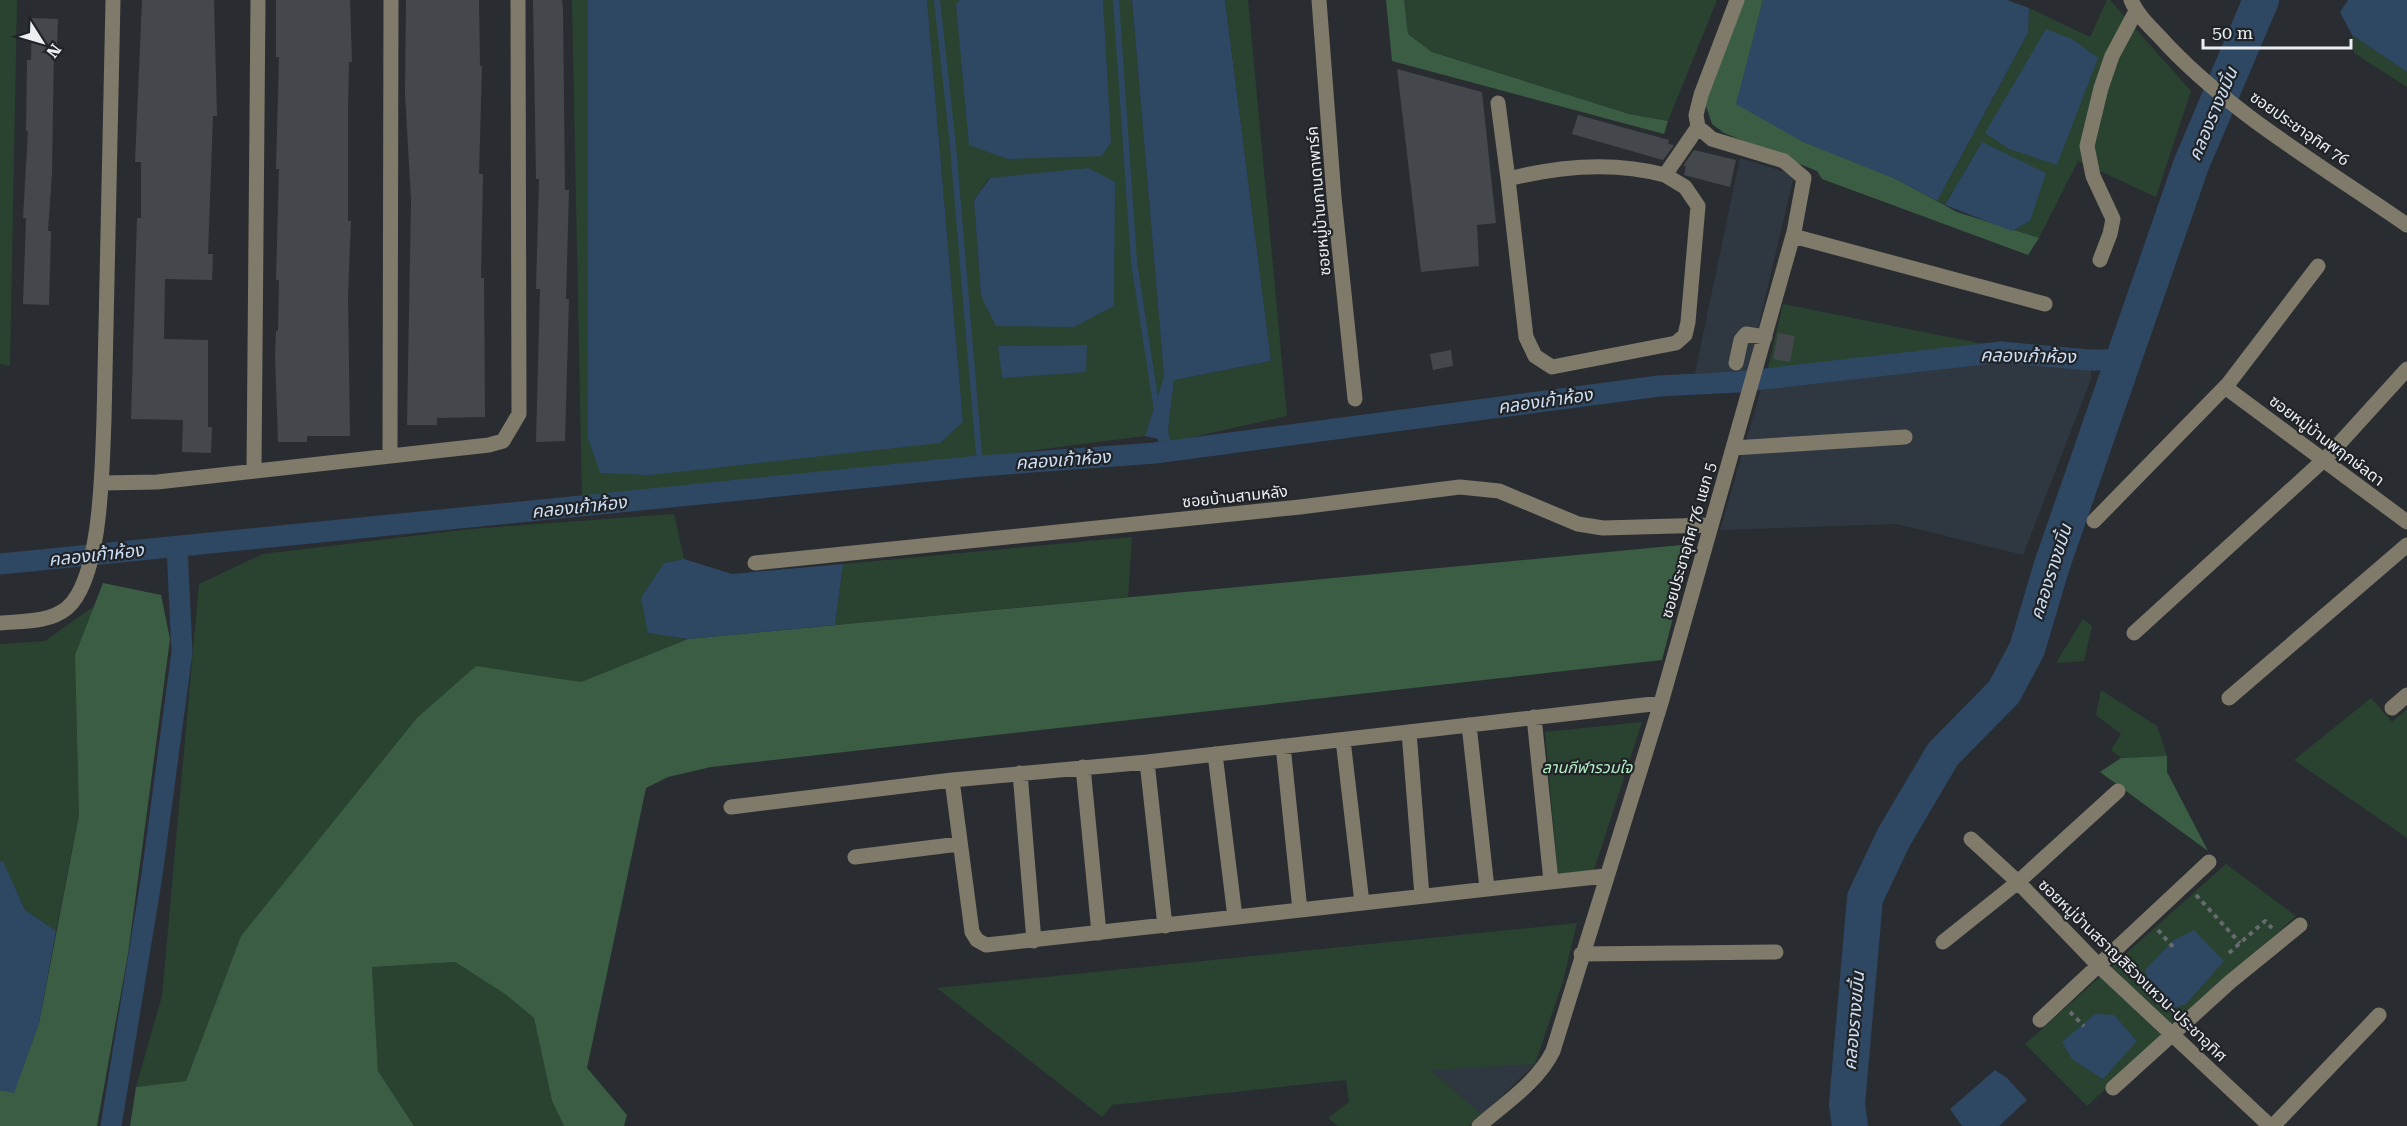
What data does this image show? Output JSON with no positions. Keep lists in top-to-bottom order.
{
  "streets": {
    "street": [
      "ซอยประชาอุทิศ 76",
      "ซอยหมู่บ้านกานดาพาร์ค",
      "ซอยหมู่บ้านพฤกษ์ลดา",
      "ซอยบ้านสามหลัง",
      "ซอยประชาอุทิศ 76 แยก 5",
      "ซอยหมู่บ้านสราญสิริวงแหวน-ประชาอุทิศ"
    ]
  },
  "crossings": [
    ["ซอยบ้านสามหลัง", "ซอยประชาอุทิศ 76 แยก 5"]
  ],
  "water": ["คลองรางขมิ้น", "คลองเก้าห้อง"],
  "parks": ["ลานกีฬารวมใจ"],
  "scale_bar": "50 m",
  "north": "bottom right"
}
